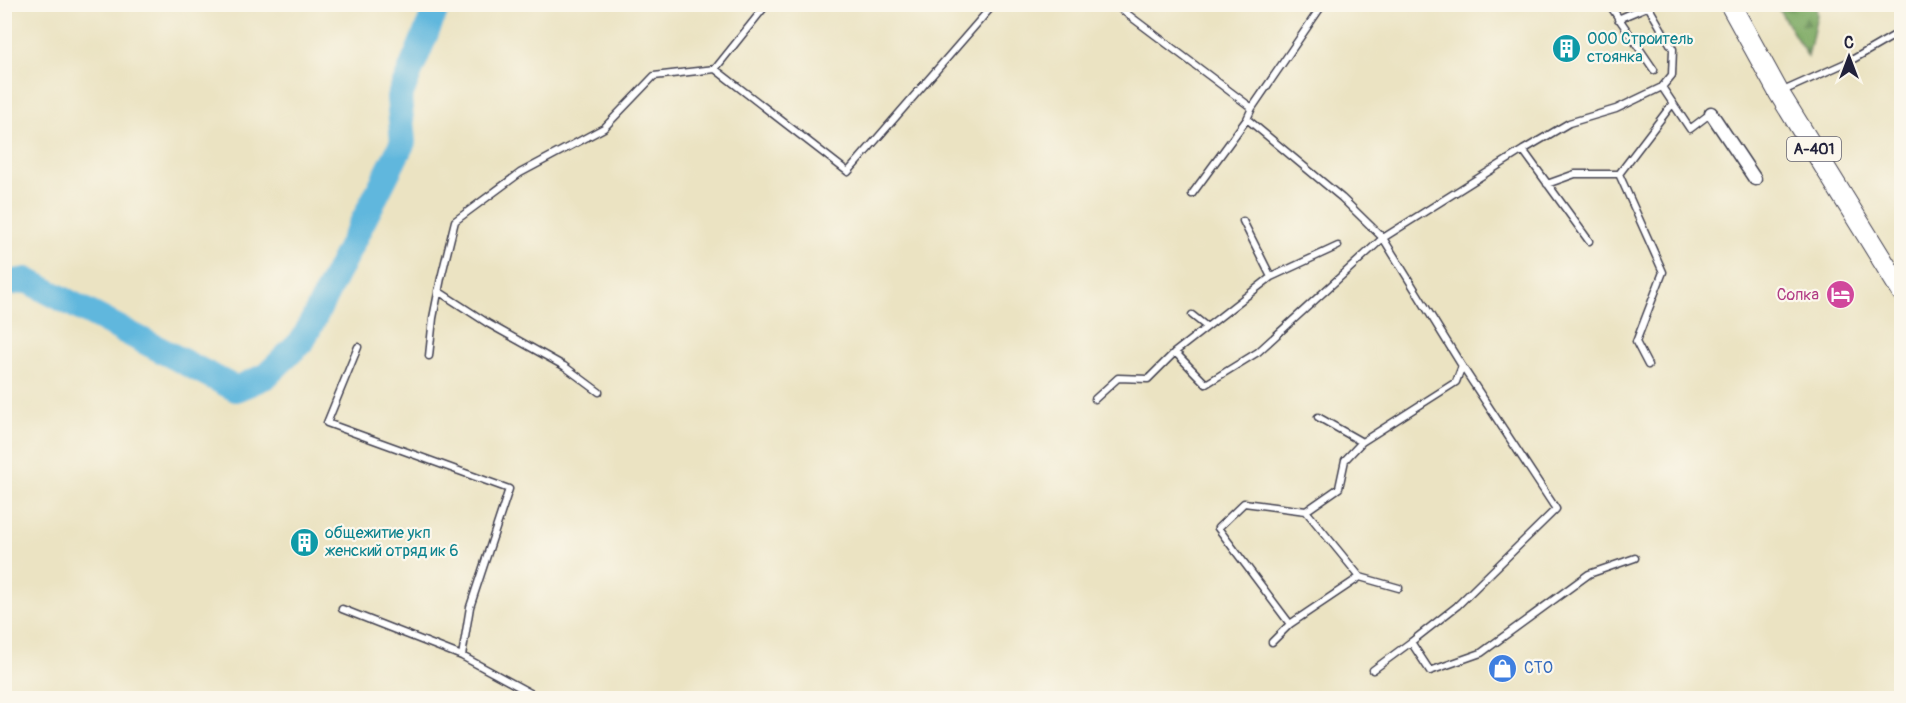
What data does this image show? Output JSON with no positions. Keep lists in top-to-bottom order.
{
  "streets": {
    "main road": ["А-401"]
  },
  "places": {
    "building": ["ООО Строитель стоянка", "общежитие укп женский отряд ик 6"],
    "hotel": ["Сопка"],
    "shop": ["СТО"]
  },
  "north": "top"
}
